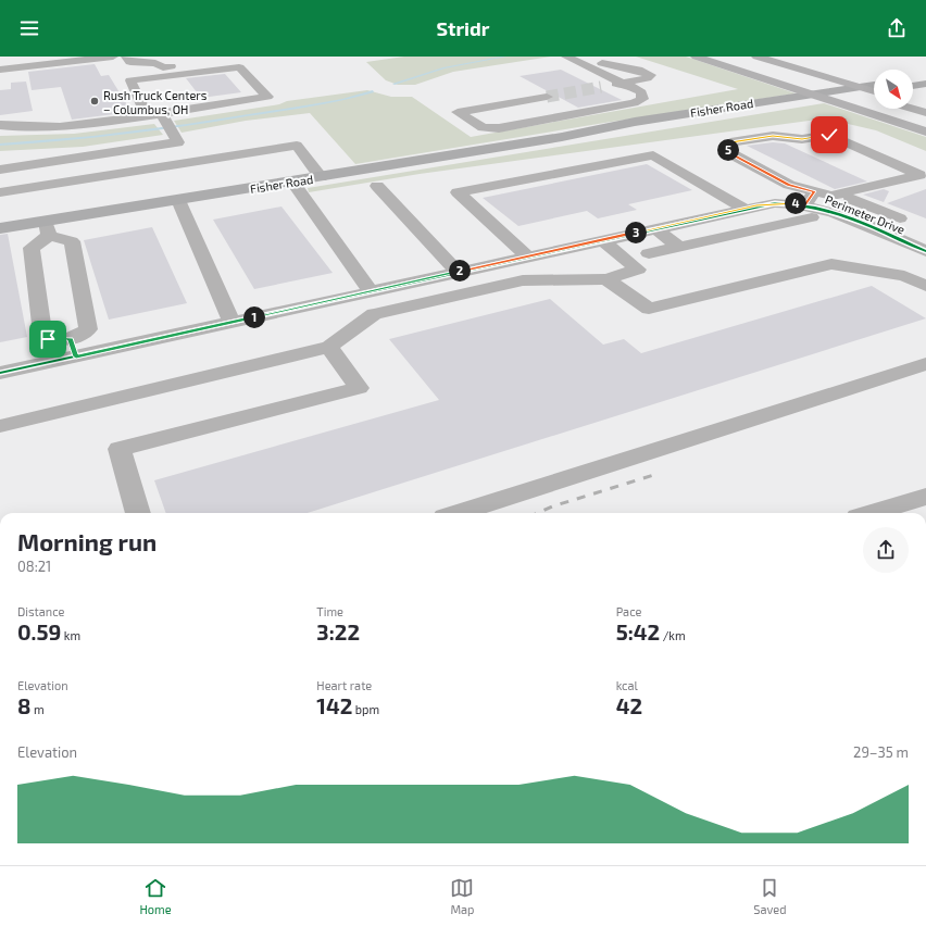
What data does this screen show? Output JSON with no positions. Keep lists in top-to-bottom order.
{
  "streets": {
    "main road": ["Fisher Road"],
    "street": ["Perimeter Drive"]
  },
  "places": ["Rush Truck Centers – Columbus, OH"],
  "north": "bottom right",
  "page": {
    "header": "Stridr",
    "pins": [
      "5",
      "4",
      "3",
      "2",
      "1"
    ],
    "heading": ["Morning run", "08:21"],
    "stats": [
      ["Distance", "0.59 km"],
      ["Time", "3:22"],
      ["Pace", "5:42 /km"],
      ["Elevation", "8 m"],
      ["Heart rate", "142 bpm"],
      ["kcal", "42"]
    ],
    "chart": ["Elevation", "29–35 m"],
    "tabs": ["Home", "Map", "Saved"]
  }
}
